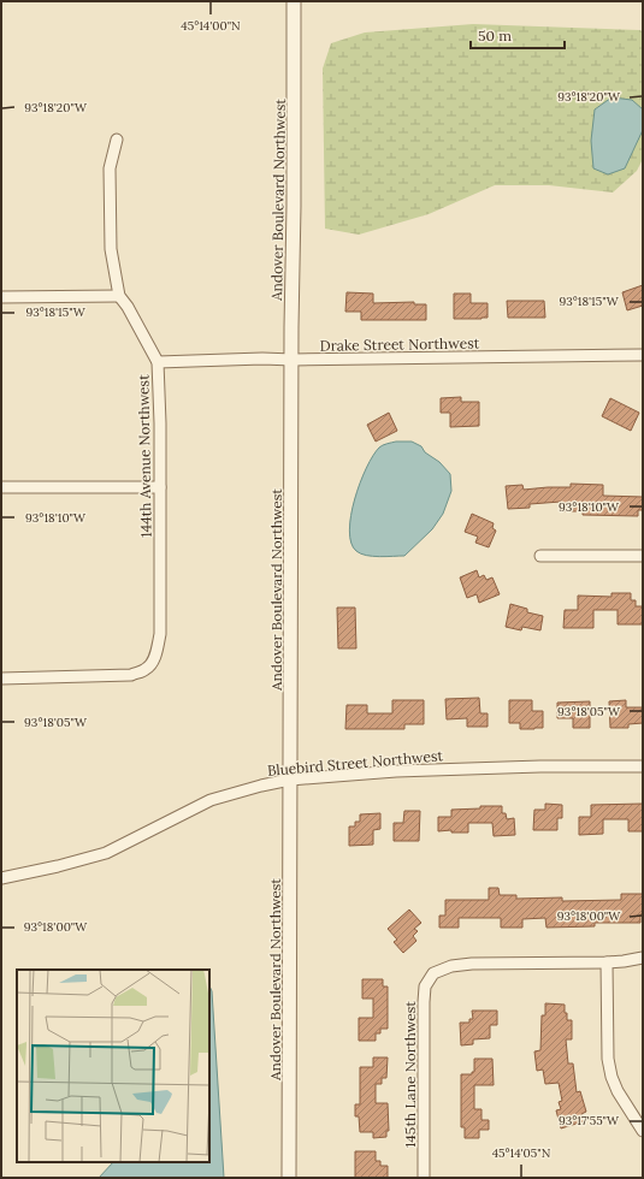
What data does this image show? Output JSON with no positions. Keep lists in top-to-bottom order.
{
  "streets": {
    "street": [
      "Andover Boulevard Northwest",
      "Drake Street Northwest",
      "144th Avenue Northwest",
      "Bluebird Street Northwest",
      "145th Lane Northwest"
    ]
  },
  "crossings": [
    ["Andover Boulevard Northwest", "Drake Street Northwest"],
    ["Andover Boulevard Northwest", "Bluebird Street Northwest"],
    ["Drake Street Northwest", "144th Avenue Northwest"]
  ],
  "scale_bar": "50 m",
  "coordinates": [
    "45°14'00\"N",
    "93°18'20\"W",
    "93°18'15\"W",
    "93°18'10\"W",
    "93°18'05\"W",
    "93°18'00\"W",
    "93°17'55\"W",
    "45°14'05\"N"
  ]
}
